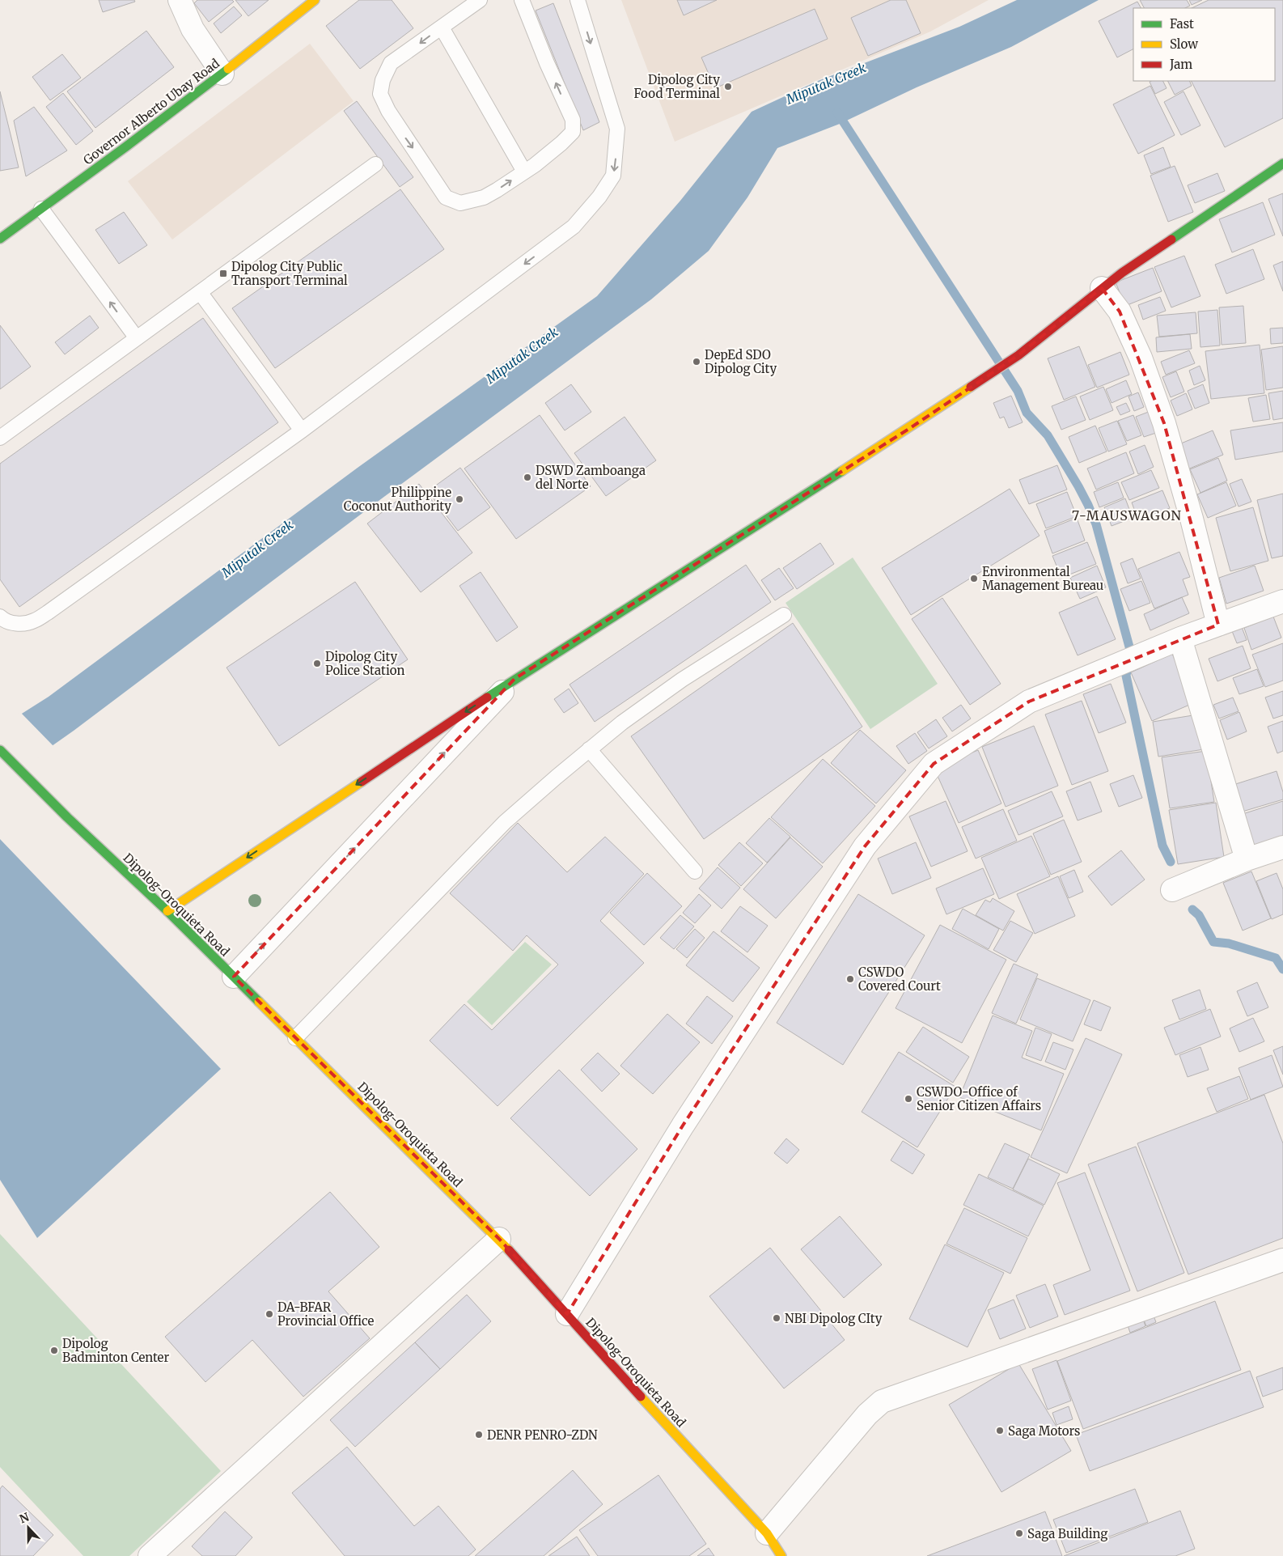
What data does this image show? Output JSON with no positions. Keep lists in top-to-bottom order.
{
  "streets": {
    "main road": ["Governor Alberto Ubay Road", "Dipolog-Oroquieta Road"]
  },
  "districts": ["7-MAUSWAGON"],
  "water": ["Miputak Creek"],
  "places": {
    "other": [
      "Dipolog City Food Terminal",
      "DepEd SDO Dipolog City",
      "DSWD Zamboanga del Norte",
      "Philippine Coconut Authority",
      "Environmental Management Bureau",
      "Dipolog City Police Station",
      "CSWDO Covered Court",
      "CSWDO-Office of Senior Citizen Affairs",
      "DA-BFAR Provincial Office",
      "NBI Dipolog CIty",
      "Dipolog Badminton Center",
      "Saga Motors",
      "DENR PENRO-ZDN",
      "Saga Building"
    ],
    "transit": ["Dipolog City Public Transport Terminal"]
  },
  "legend": ["Fast", "Slow", "Jam"],
  "north": "top"
}
